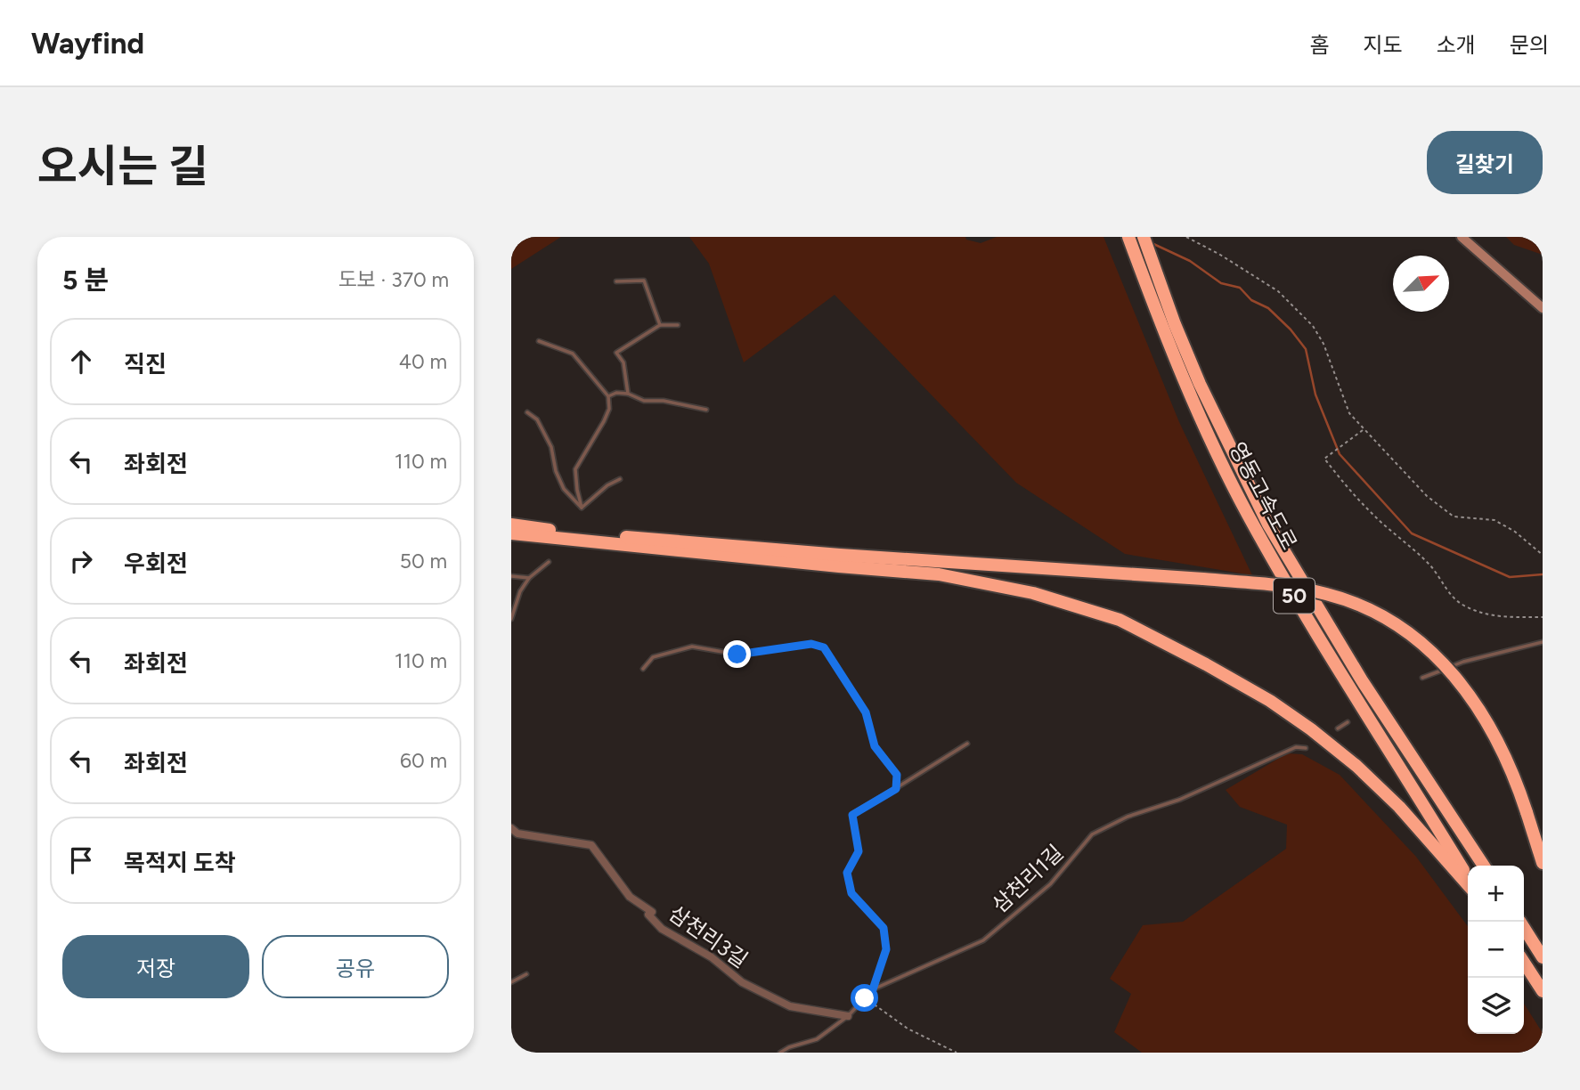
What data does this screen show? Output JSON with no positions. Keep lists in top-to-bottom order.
{
  "streets": {
    "highway": ["영동고속도로", "50"],
    "street": ["삼천리3길"],
    "lane": ["삼천리1길"]
  },
  "crossings": [
    ["삼천리1길", "삼천리3길"]
  ],
  "north": "top right",
  "page": {
    "header": "Wayfind",
    "nav": [
      "홈",
      "지도",
      "소개",
      "문의"
    ],
    "title": "오시는 길",
    "buttons": [
      "길찾기",
      ["저장", "공유"]
    ],
    "heading": ["5 분", "도보 · 370 m"],
    "list": [
      ["직진", "40 m"],
      ["좌회전", "110 m"],
      ["우회전", "50 m"],
      ["좌회전", "110 m"],
      ["좌회전", "60 m"],
      "목적지 도착"
    ],
    "map_buttons": ["+", "−"]
  }
}
